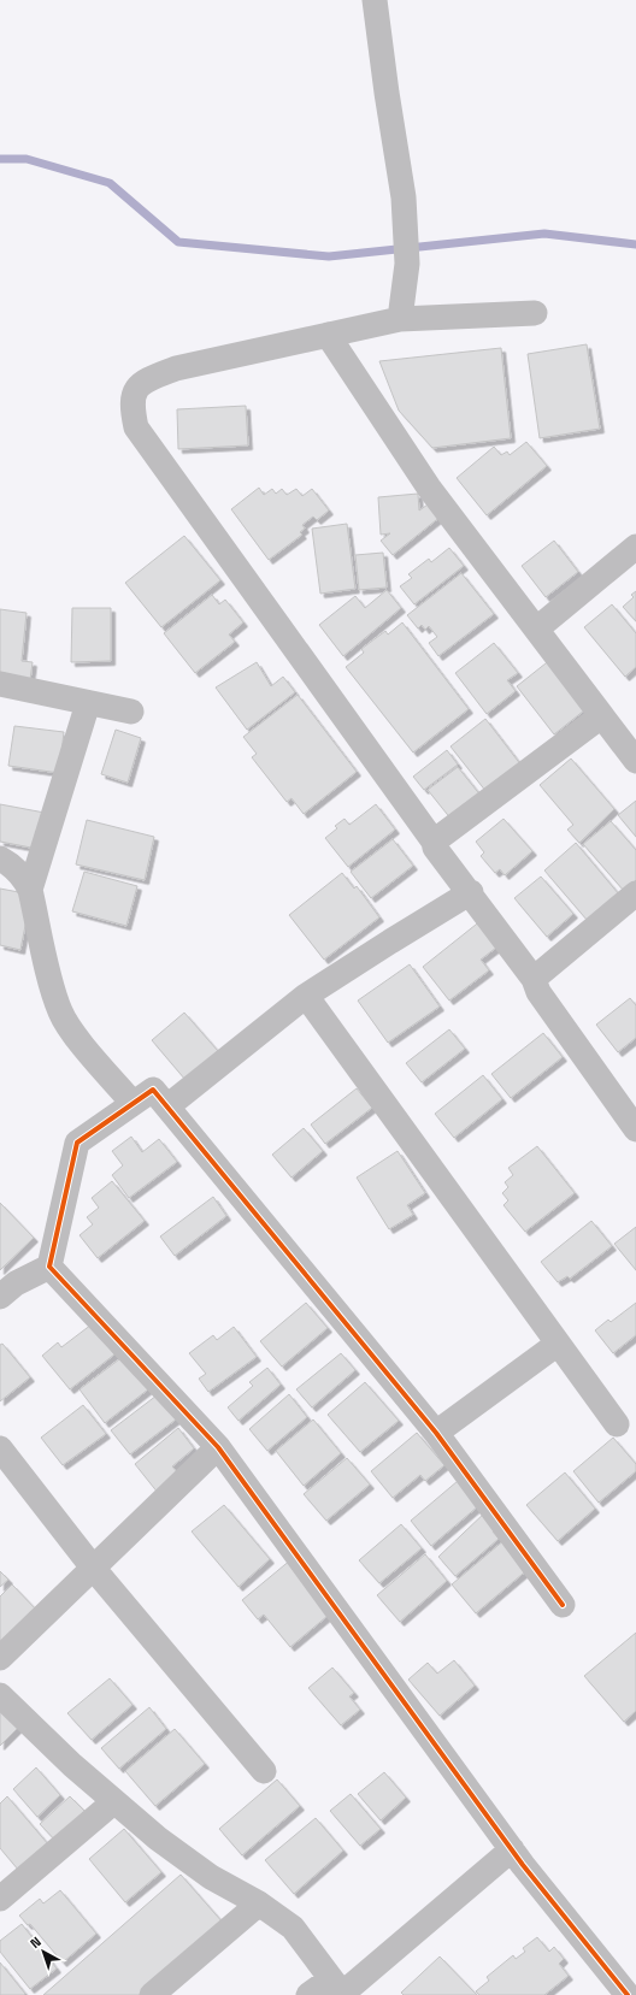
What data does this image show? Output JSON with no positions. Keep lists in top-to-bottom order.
{
  "north": "top left"
}
